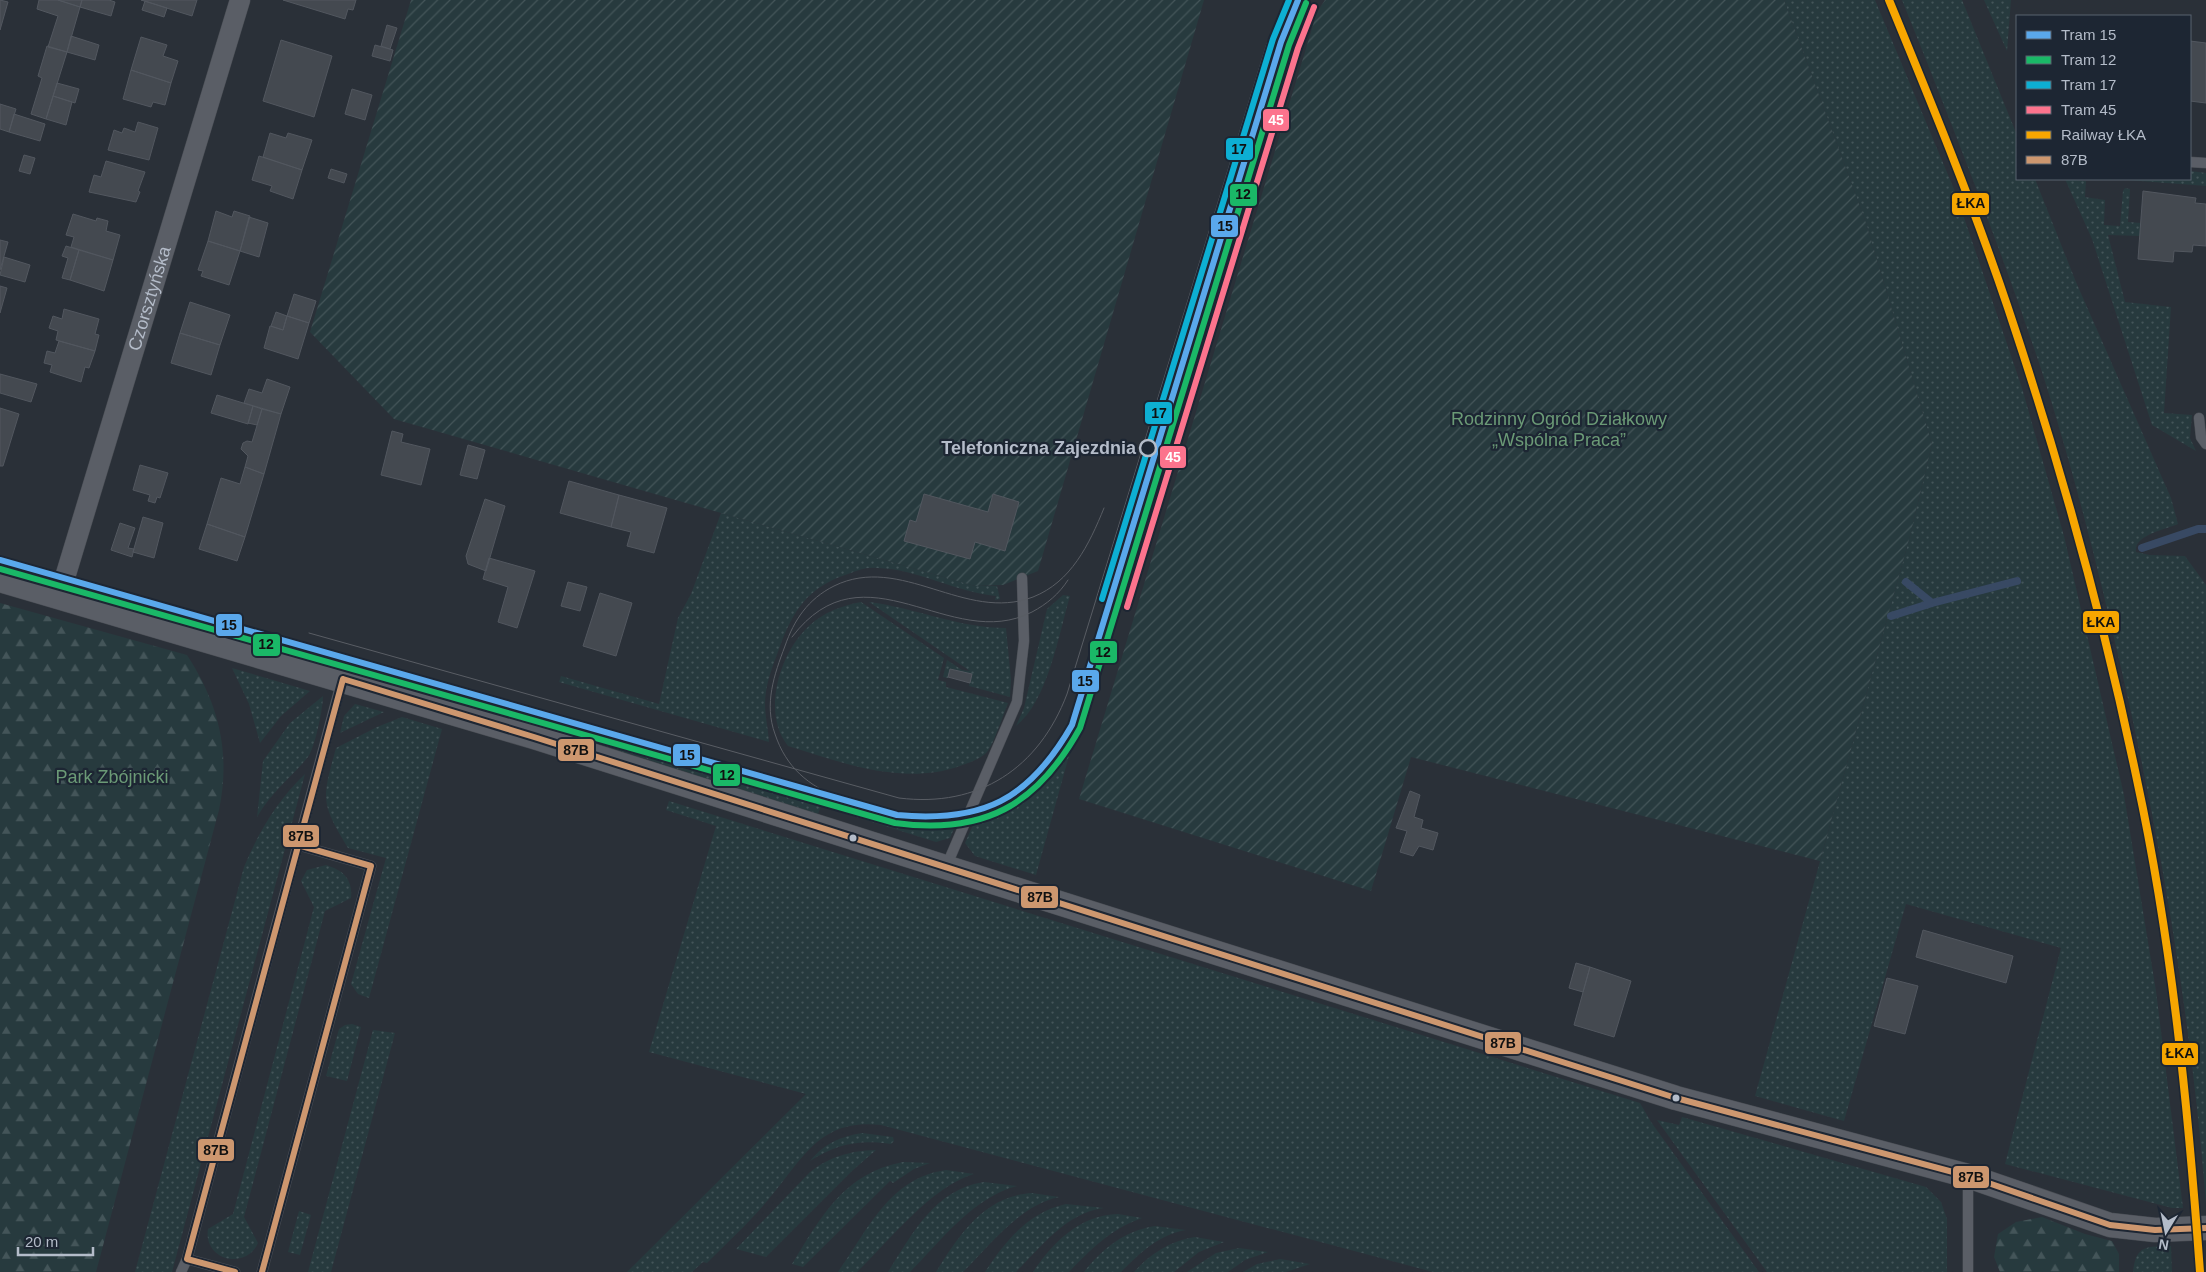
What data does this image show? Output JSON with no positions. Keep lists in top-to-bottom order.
{
  "streets": {
    "street": ["Czorsztyńska"]
  },
  "parks": ["Rodzinny Ogród Działkowy „Wspólna Praca”", "Park Zbójnicki"],
  "places": ["Telefoniczna Zajezdnia"],
  "lines": [
    "tram line 15",
    "tram line 17",
    "rail line ŁKA",
    "tram line 12",
    "tram line 45",
    "transit line 87B"
  ],
  "legend": [
    "Tram 15",
    "Tram 12",
    "Tram 17",
    "Tram 45",
    "Railway ŁKA",
    "87B"
  ],
  "scale_bar": "20 m",
  "north": "bottom"
}
